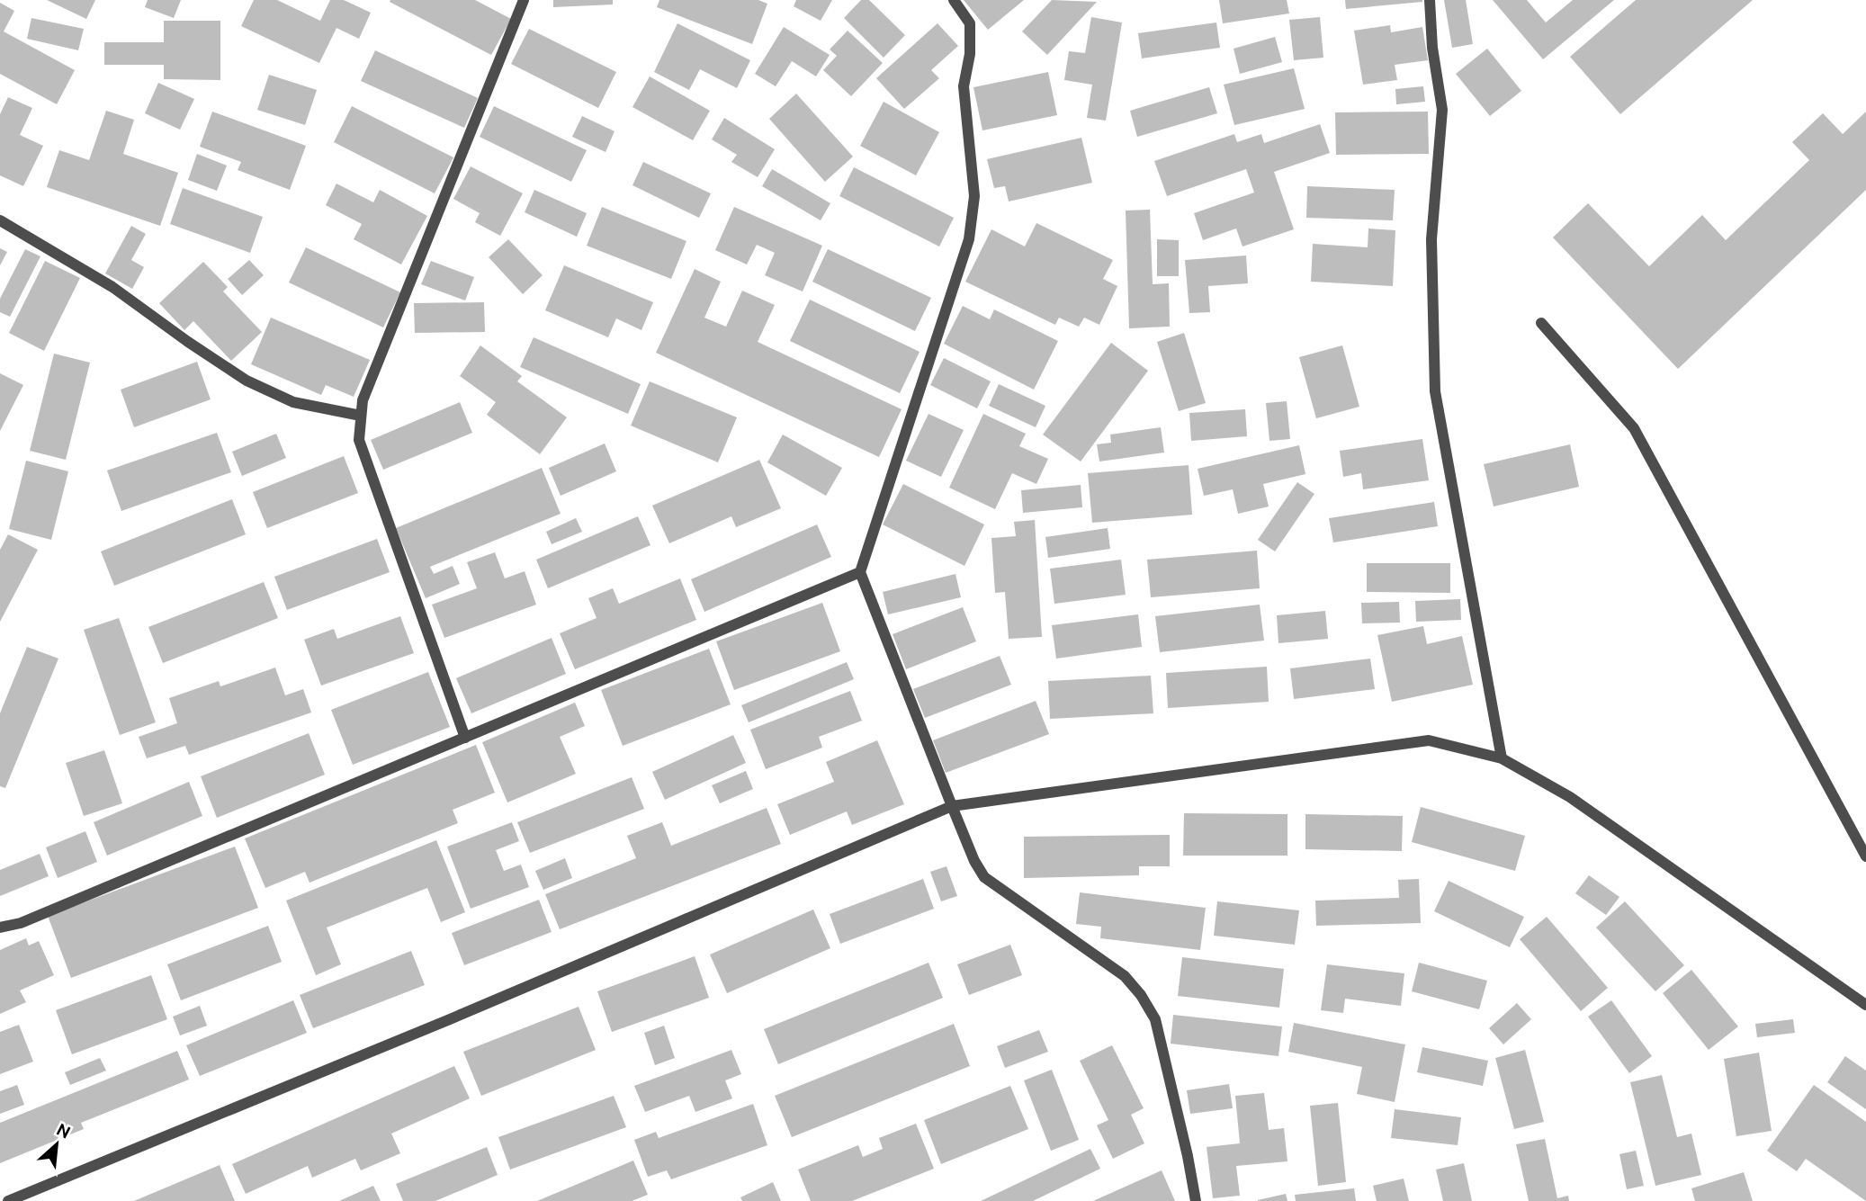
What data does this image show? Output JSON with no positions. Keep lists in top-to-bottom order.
{
  "north": "top right"
}
